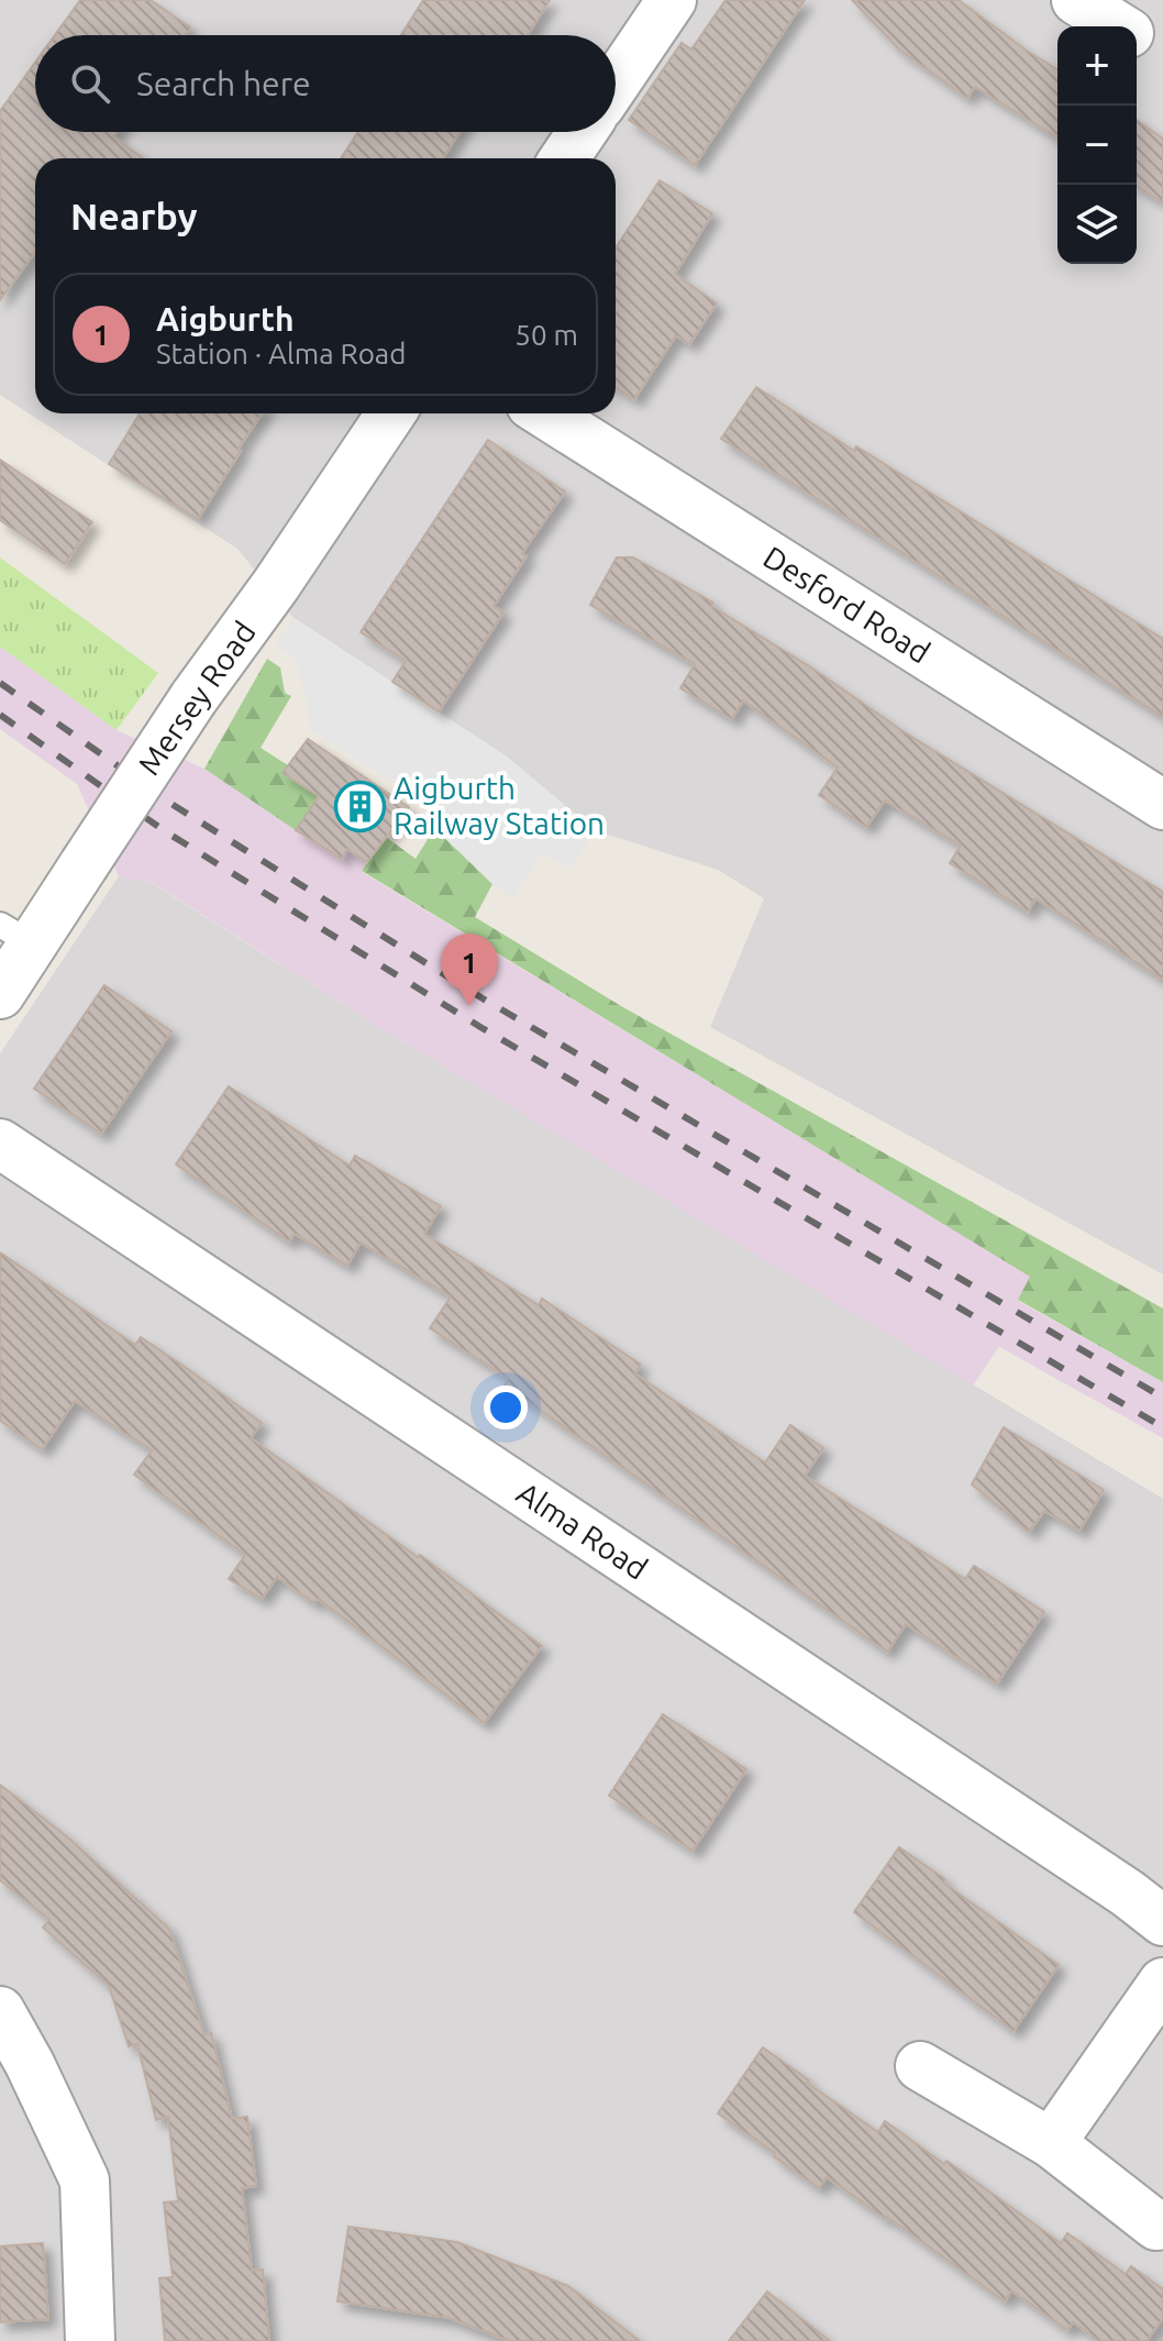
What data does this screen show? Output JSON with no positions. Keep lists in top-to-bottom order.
{
  "streets": {
    "street": ["Desford Road", "Mersey Road", "Alma Road"]
  },
  "places": {
    "building": ["Aigburth Railway Station"]
  },
  "page": {
    "map_buttons": ["+", "−"],
    "search": "Search here",
    "heading": "Nearby",
    "list": [
      {
        "mark": "1",
        "name": "Aigburth",
        "note": "Station · Alma Road",
        "value": "50 m"
      }
    ],
    "pins": "1"
  }
}
